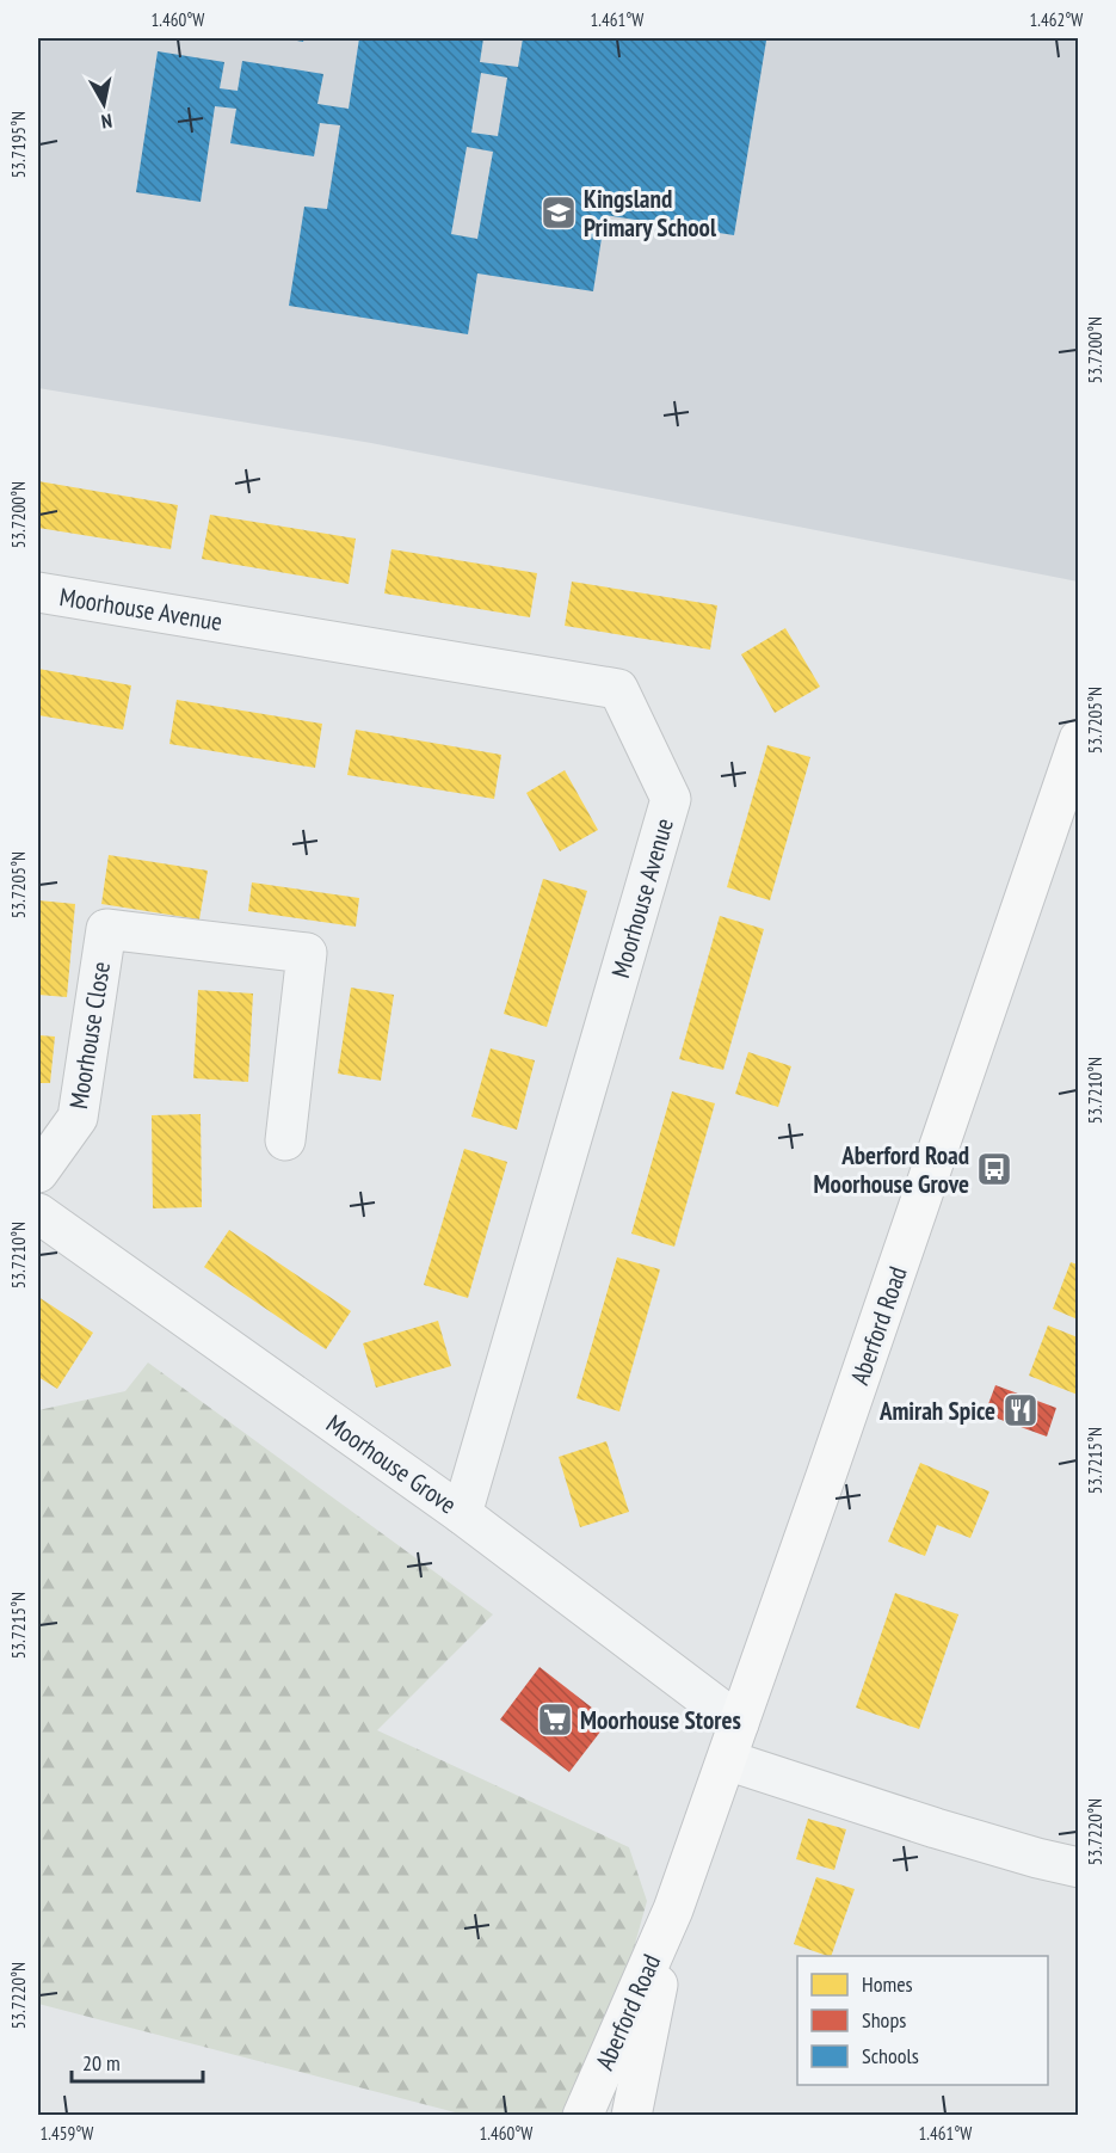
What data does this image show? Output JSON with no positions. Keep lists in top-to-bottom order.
{
  "streets": {
    "main road": ["Aberford Road"],
    "street": ["Moorhouse Avenue", "Moorhouse Close", "Moorhouse Grove"]
  },
  "crossings": [
    ["Moorhouse Avenue", "Moorhouse Grove"],
    ["Aberford Road", "Moorhouse Grove"]
  ],
  "places": {
    "school or university": ["Kingsland Primary School"],
    "bus stop": ["Aberford Road Moorhouse Grove"],
    "restaurant": ["Amirah Spice"],
    "supermarket": ["Moorhouse Stores"]
  },
  "legend": ["Homes", "Shops", "Schools"],
  "scale_bar": "20 m",
  "north": "bottom",
  "coordinates": [
    "1.460°W",
    "1.461°W",
    "1.462°W",
    "53.7195°N",
    "53.7200°N",
    "53.7205°N",
    "53.7210°N",
    "53.7215°N",
    "53.7220°N",
    "1.459°W"
  ]
}
